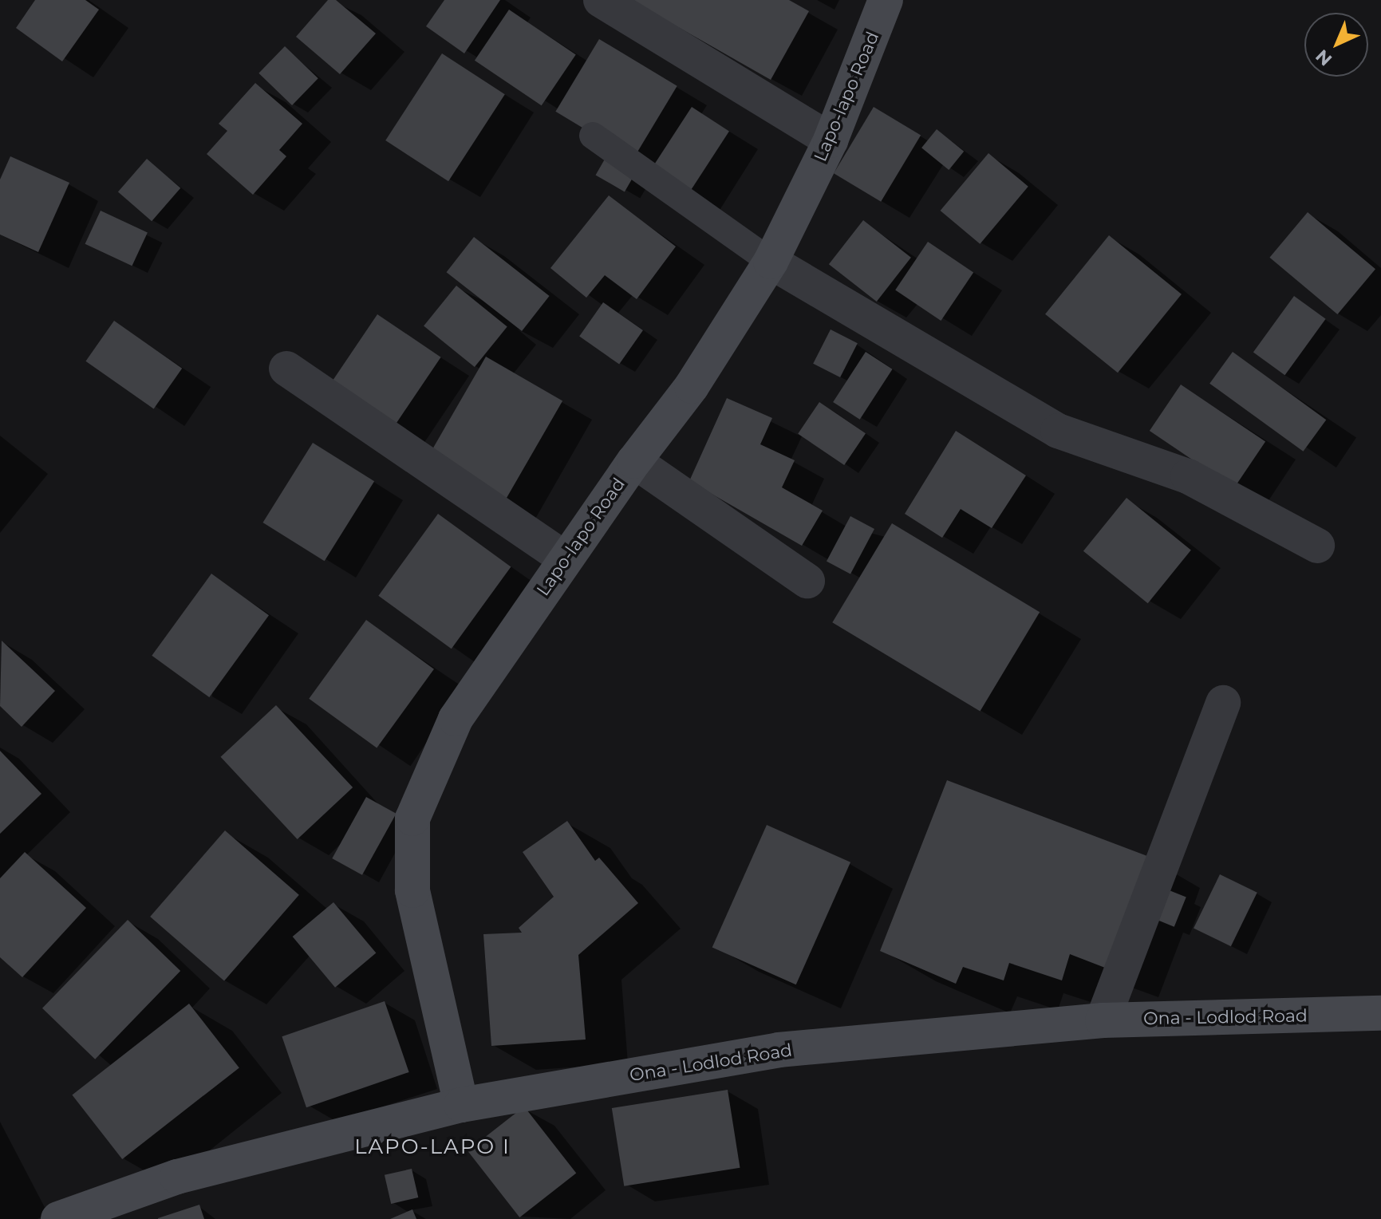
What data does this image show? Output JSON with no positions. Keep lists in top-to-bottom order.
{
  "streets": {
    "main road": ["Lapo-lapo Road", "Ona - Lodlod Road"]
  },
  "crossings": [
    ["Lapo-lapo Road", "Ona - Lodlod Road"]
  ],
  "districts": ["LAPO-LAPO I"],
  "north": "bottom left"
}
